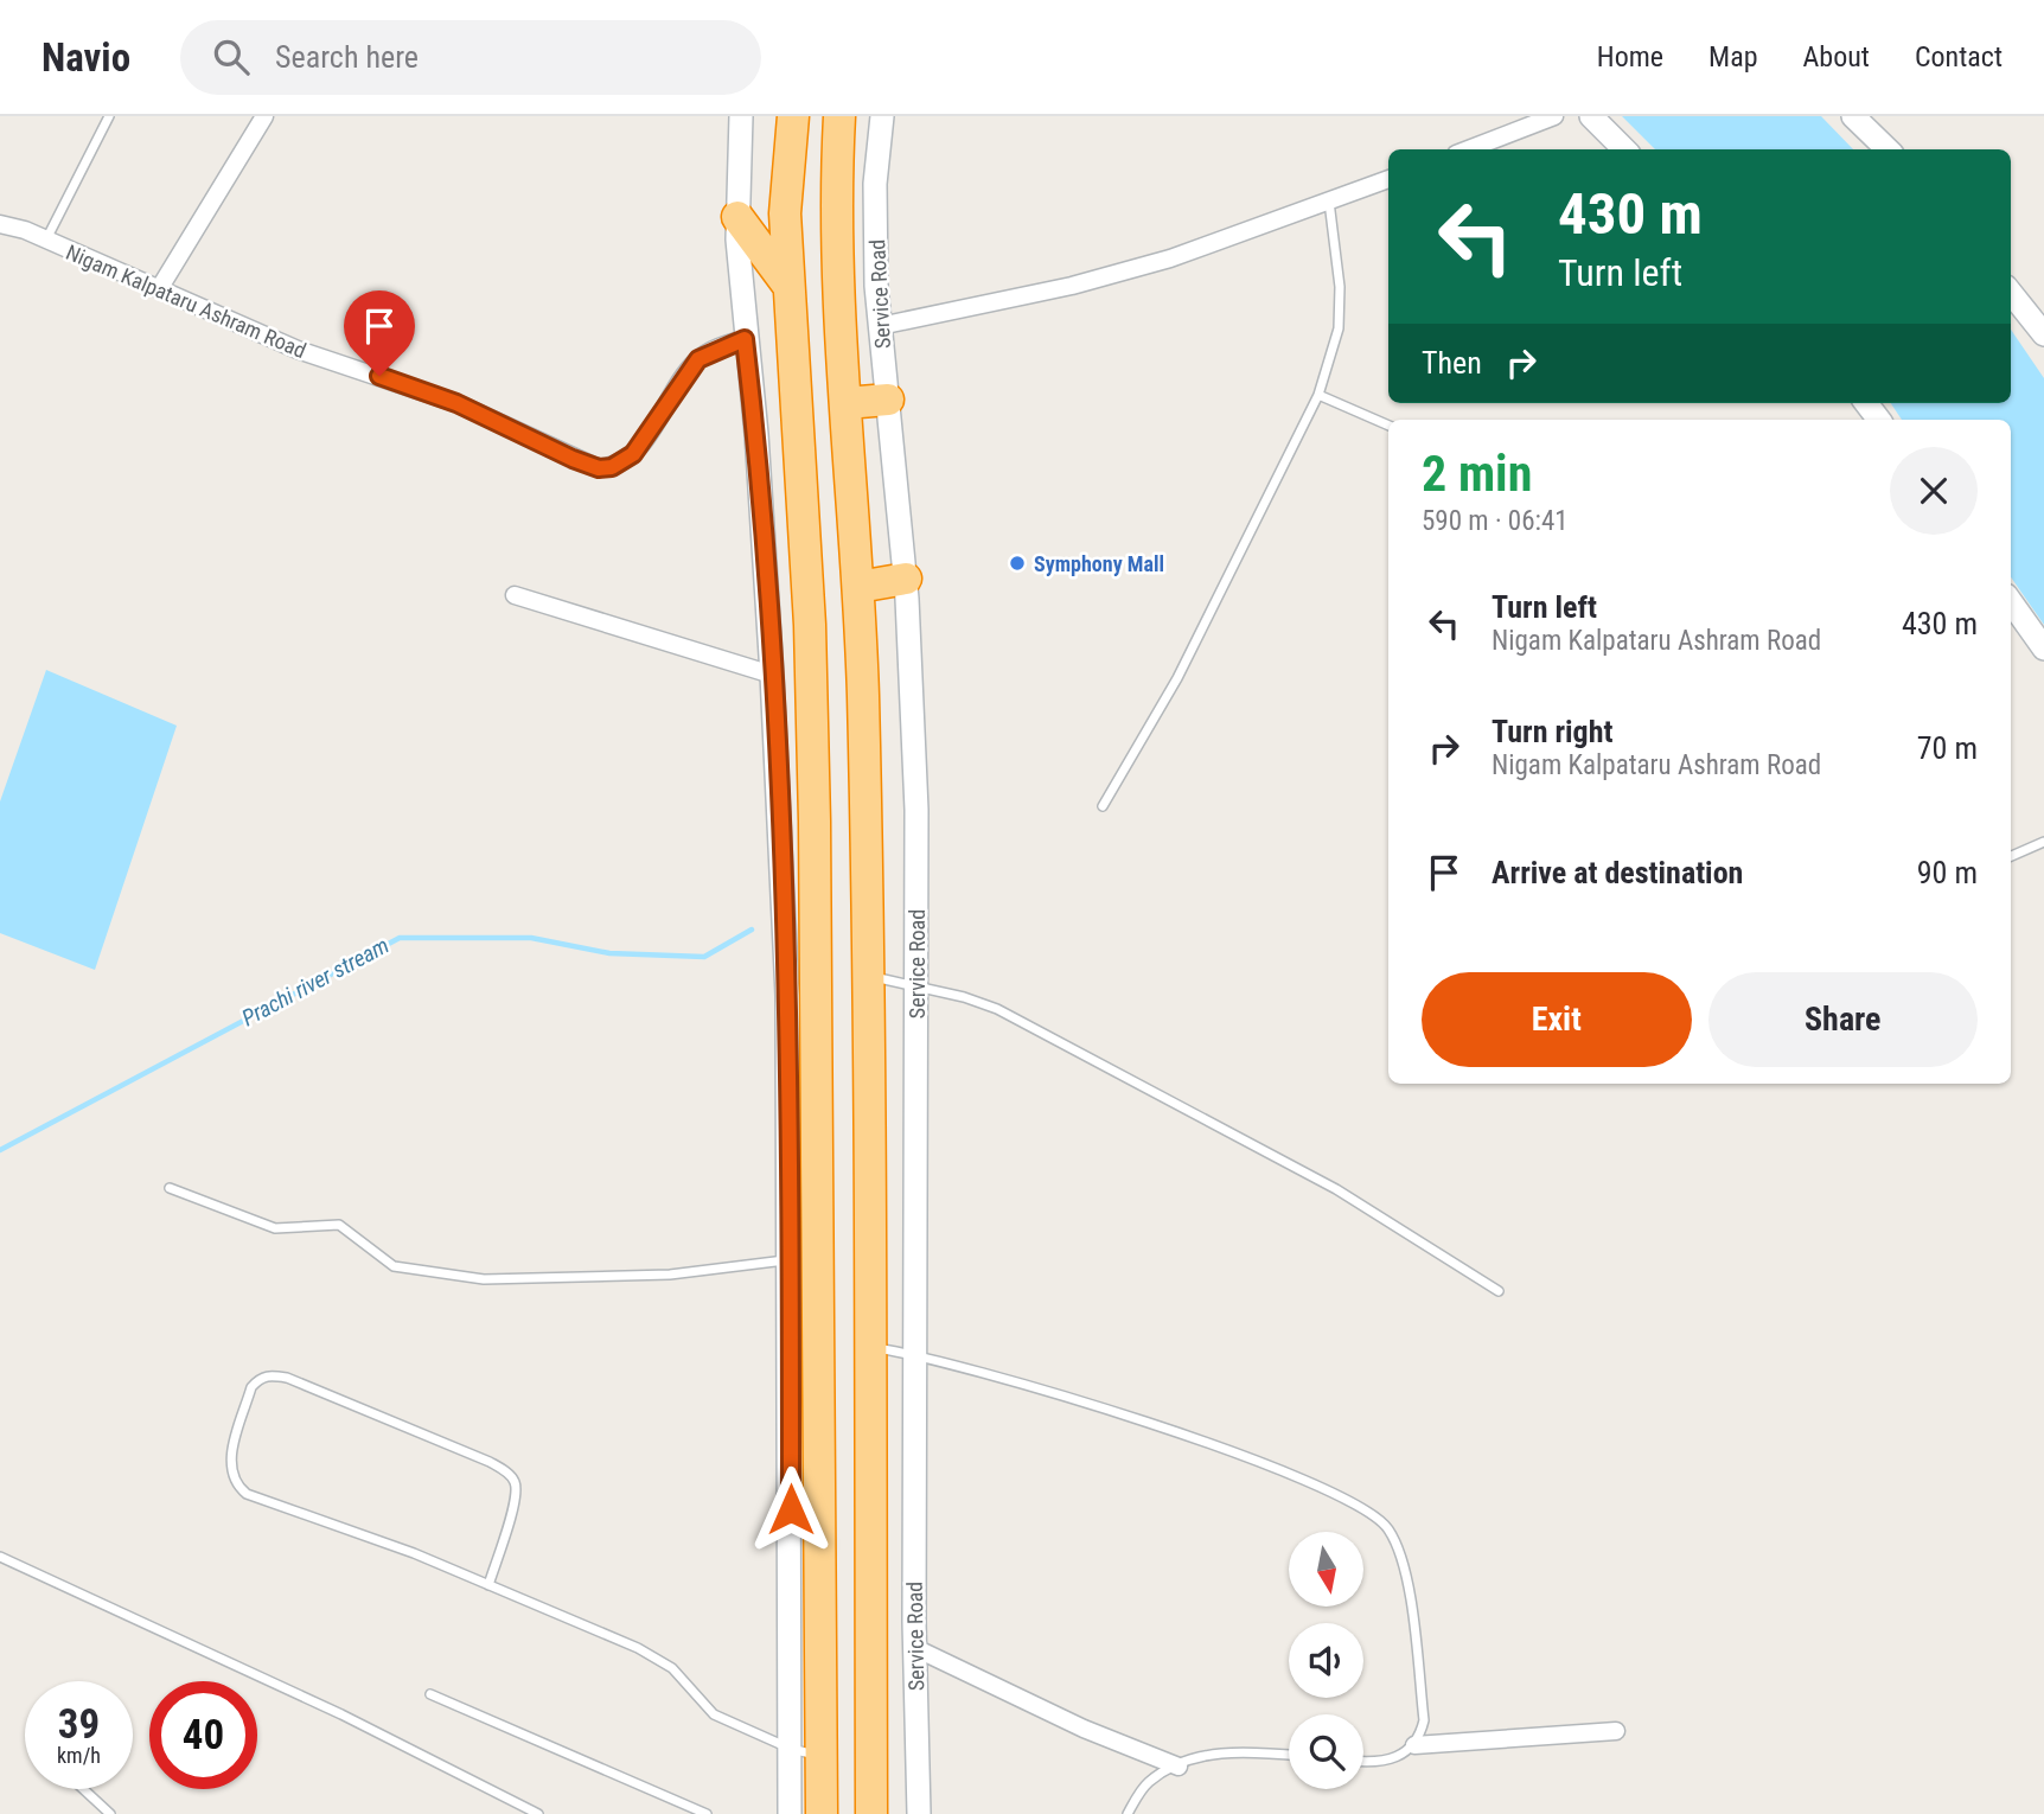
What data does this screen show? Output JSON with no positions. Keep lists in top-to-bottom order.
{
  "streets": {
    "street": ["Service Road", "Nigam Kalpataru Ashram Road"]
  },
  "water": ["Prachi river stream"],
  "places": ["Symphony Mall"],
  "north": "bottom",
  "page": {
    "header": "Navio",
    "search": "Search here",
    "nav": [
      "Home",
      "Map",
      "About",
      "Contact"
    ],
    "turn": ["430 m", "Turn left"],
    "then": "Then",
    "heading": ["2 min", "590 m · 06:41"],
    "list": [
      {
        "name": "Turn left",
        "note": "Nigam Kalpataru Ashram Road",
        "value": "430 m"
      },
      {
        "name": "Turn right",
        "note": "Nigam Kalpataru Ashram Road",
        "value": "70 m"
      },
      {
        "name": "Arrive at destination",
        "value": "90 m"
      }
    ],
    "buttons": ["Exit", "Share"],
    "speed": "39 km/h",
    "limit": "40"
  }
}
